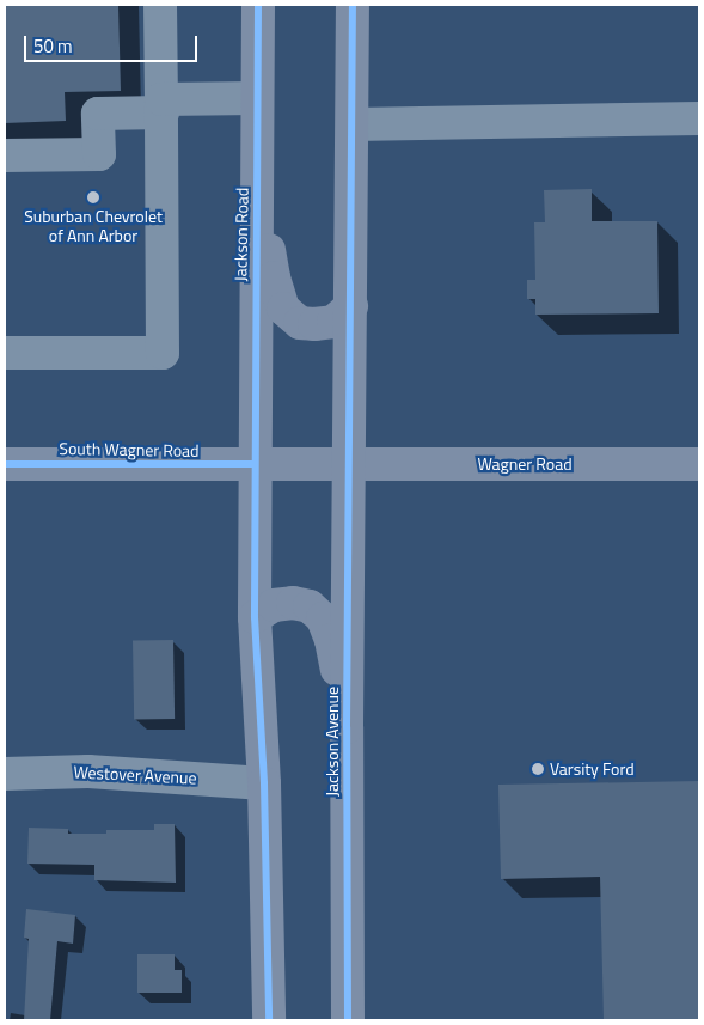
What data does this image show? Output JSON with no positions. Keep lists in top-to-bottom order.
{
  "streets": {
    "main road": [
      "Jackson Road",
      "South Wagner Road",
      "Wagner Road",
      "Jackson Avenue"
    ],
    "street": ["Westover Avenue"]
  },
  "crossings": [
    ["Jackson Road", "South Wagner Road"],
    ["South Wagner Road", "Wagner Road"],
    ["South Wagner Road", "Jackson Avenue"],
    ["Wagner Road", "Jackson Avenue"]
  ],
  "places": ["Suburban Chevrolet of Ann Arbor", "Varsity Ford"],
  "scale_bar": "50 m"
}
